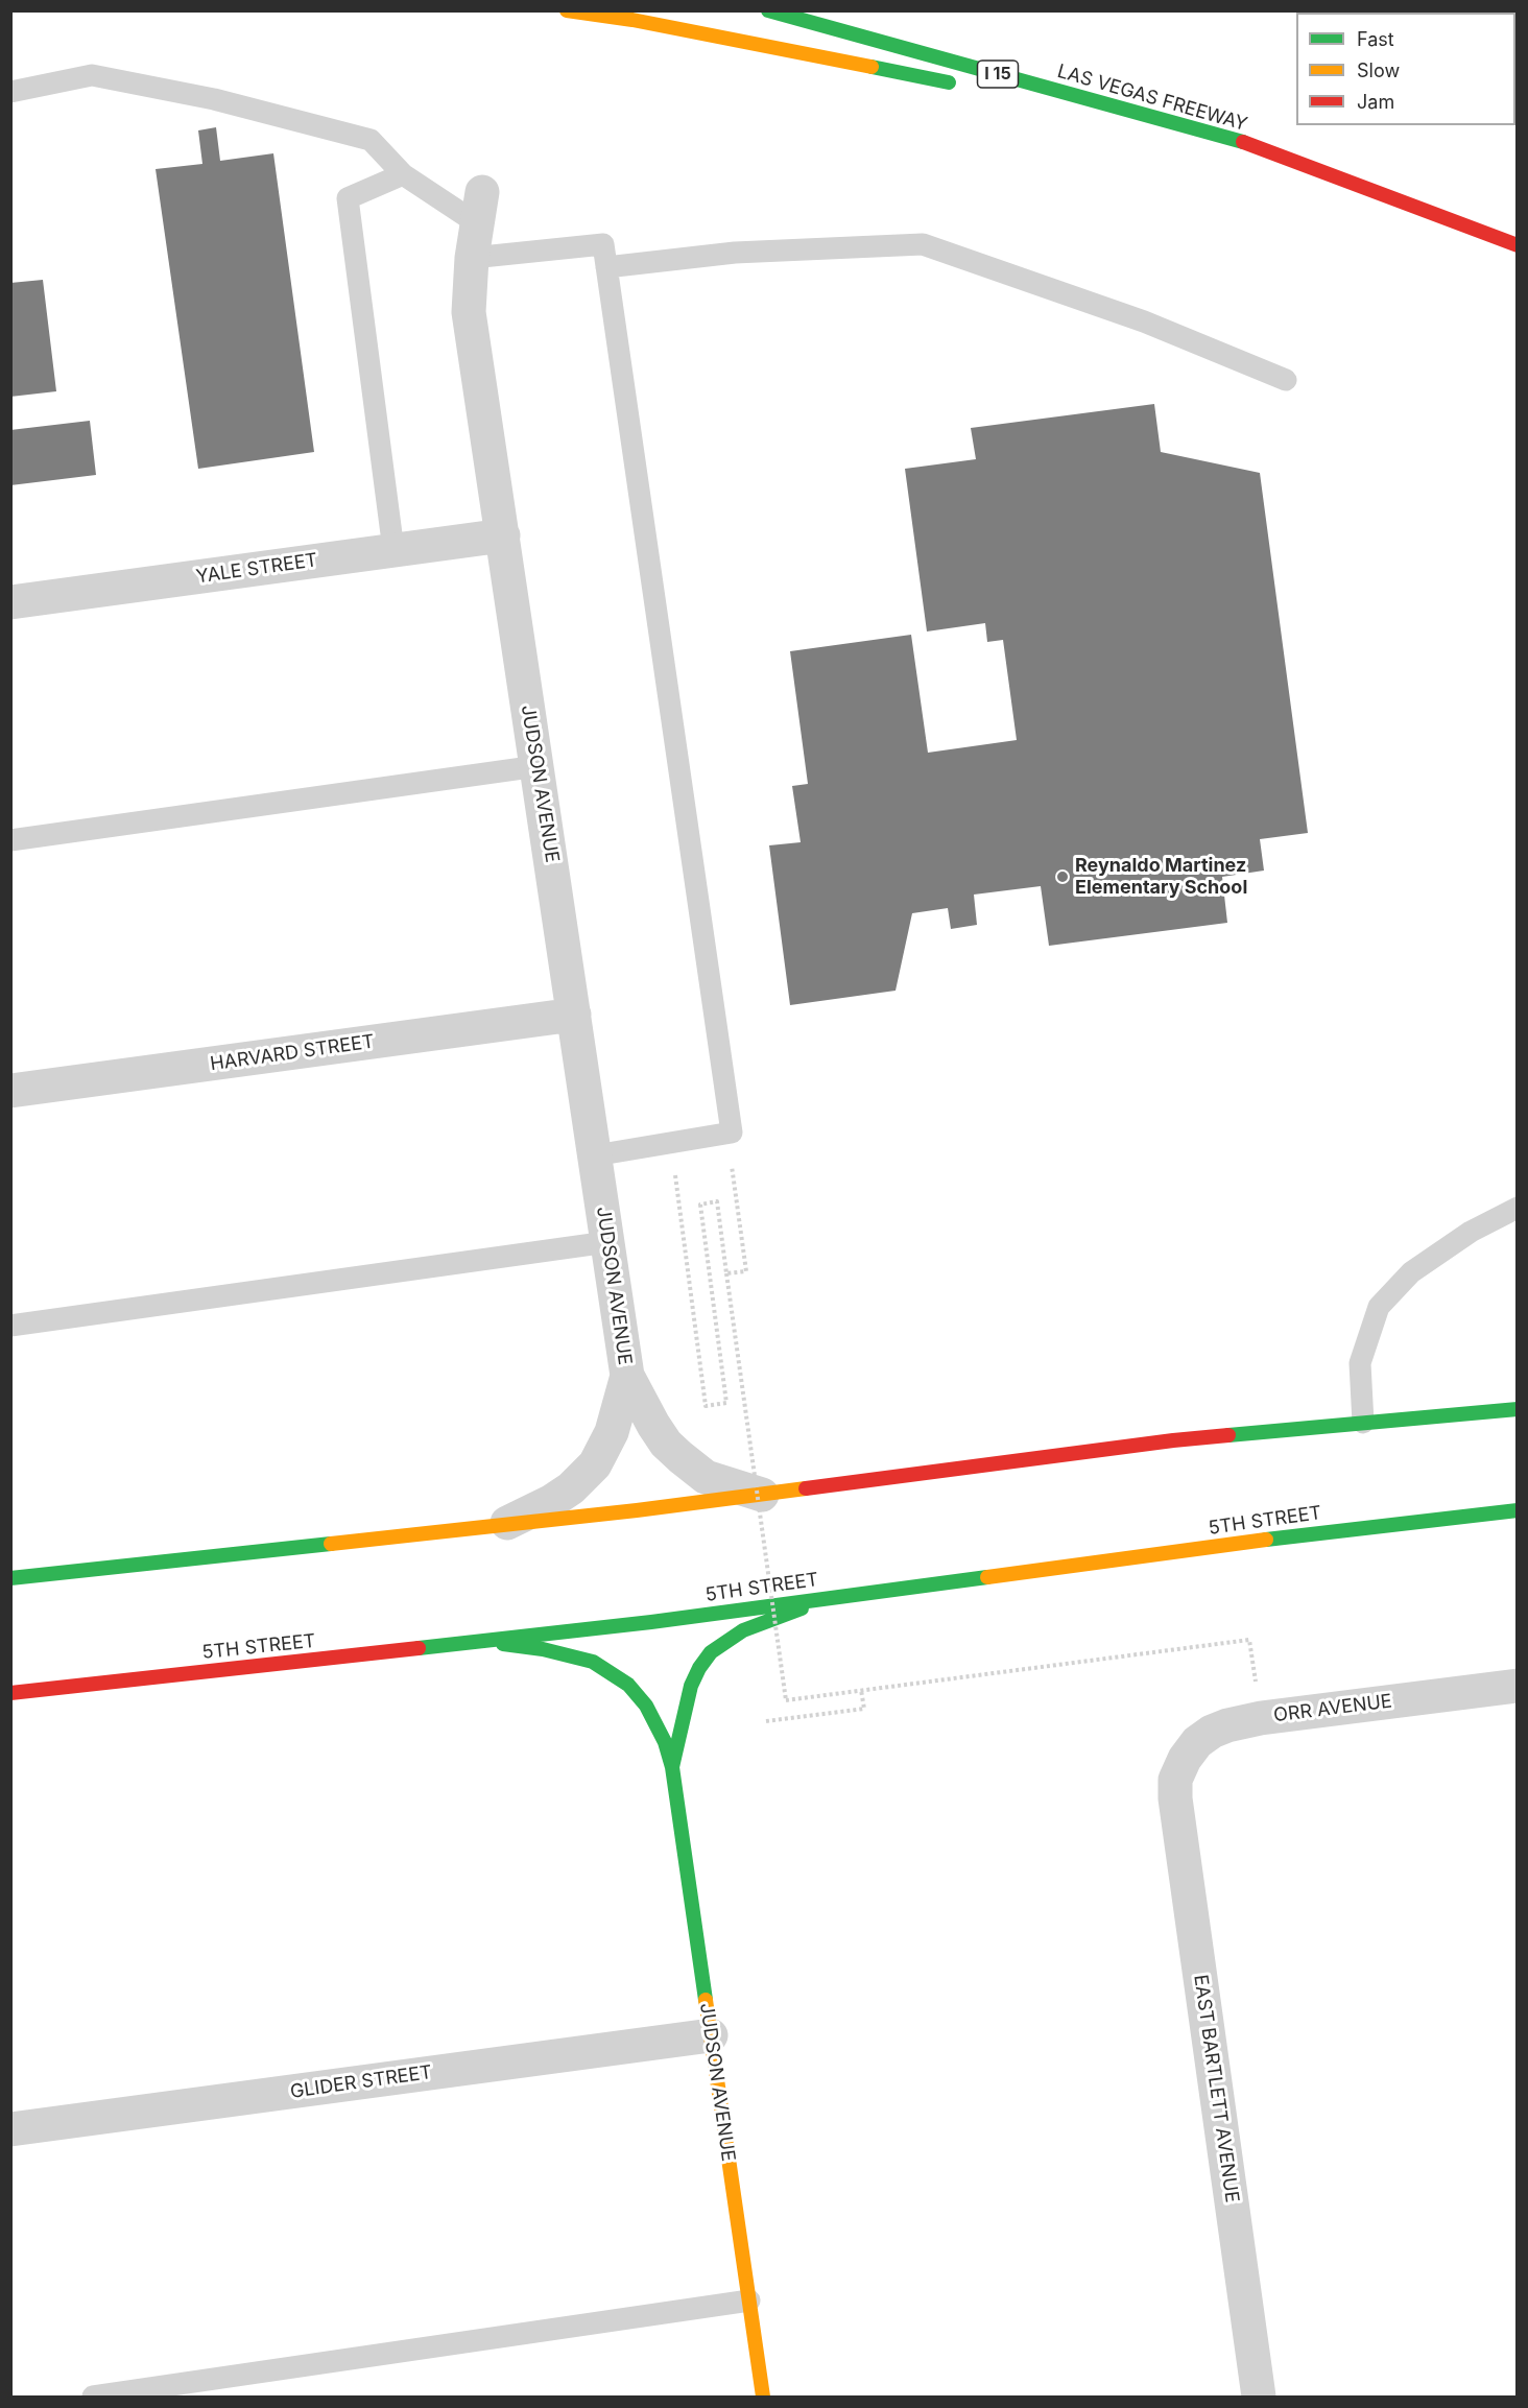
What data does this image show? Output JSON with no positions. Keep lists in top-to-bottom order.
{
  "streets": {
    "main road": [
      "I 15",
      "LAS VEGAS FREEWAY",
      "JUDSON AVENUE",
      "5TH STREET"
    ],
    "street": [
      "YALE STREET",
      "HARVARD STREET",
      "ORR AVENUE",
      "GLIDER STREET",
      "EAST BARTLETT AVENUE"
    ]
  },
  "crossings": [
    ["YALE STREET", "JUDSON AVENUE"],
    ["JUDSON AVENUE", "HARVARD STREET"],
    ["JUDSON AVENUE", "5TH STREET"],
    ["JUDSON AVENUE", "GLIDER STREET"],
    ["ORR AVENUE", "EAST BARTLETT AVENUE"]
  ],
  "places": ["Reynaldo Martinez Elementary School"],
  "legend": ["Fast", "Slow", "Jam"]
}
